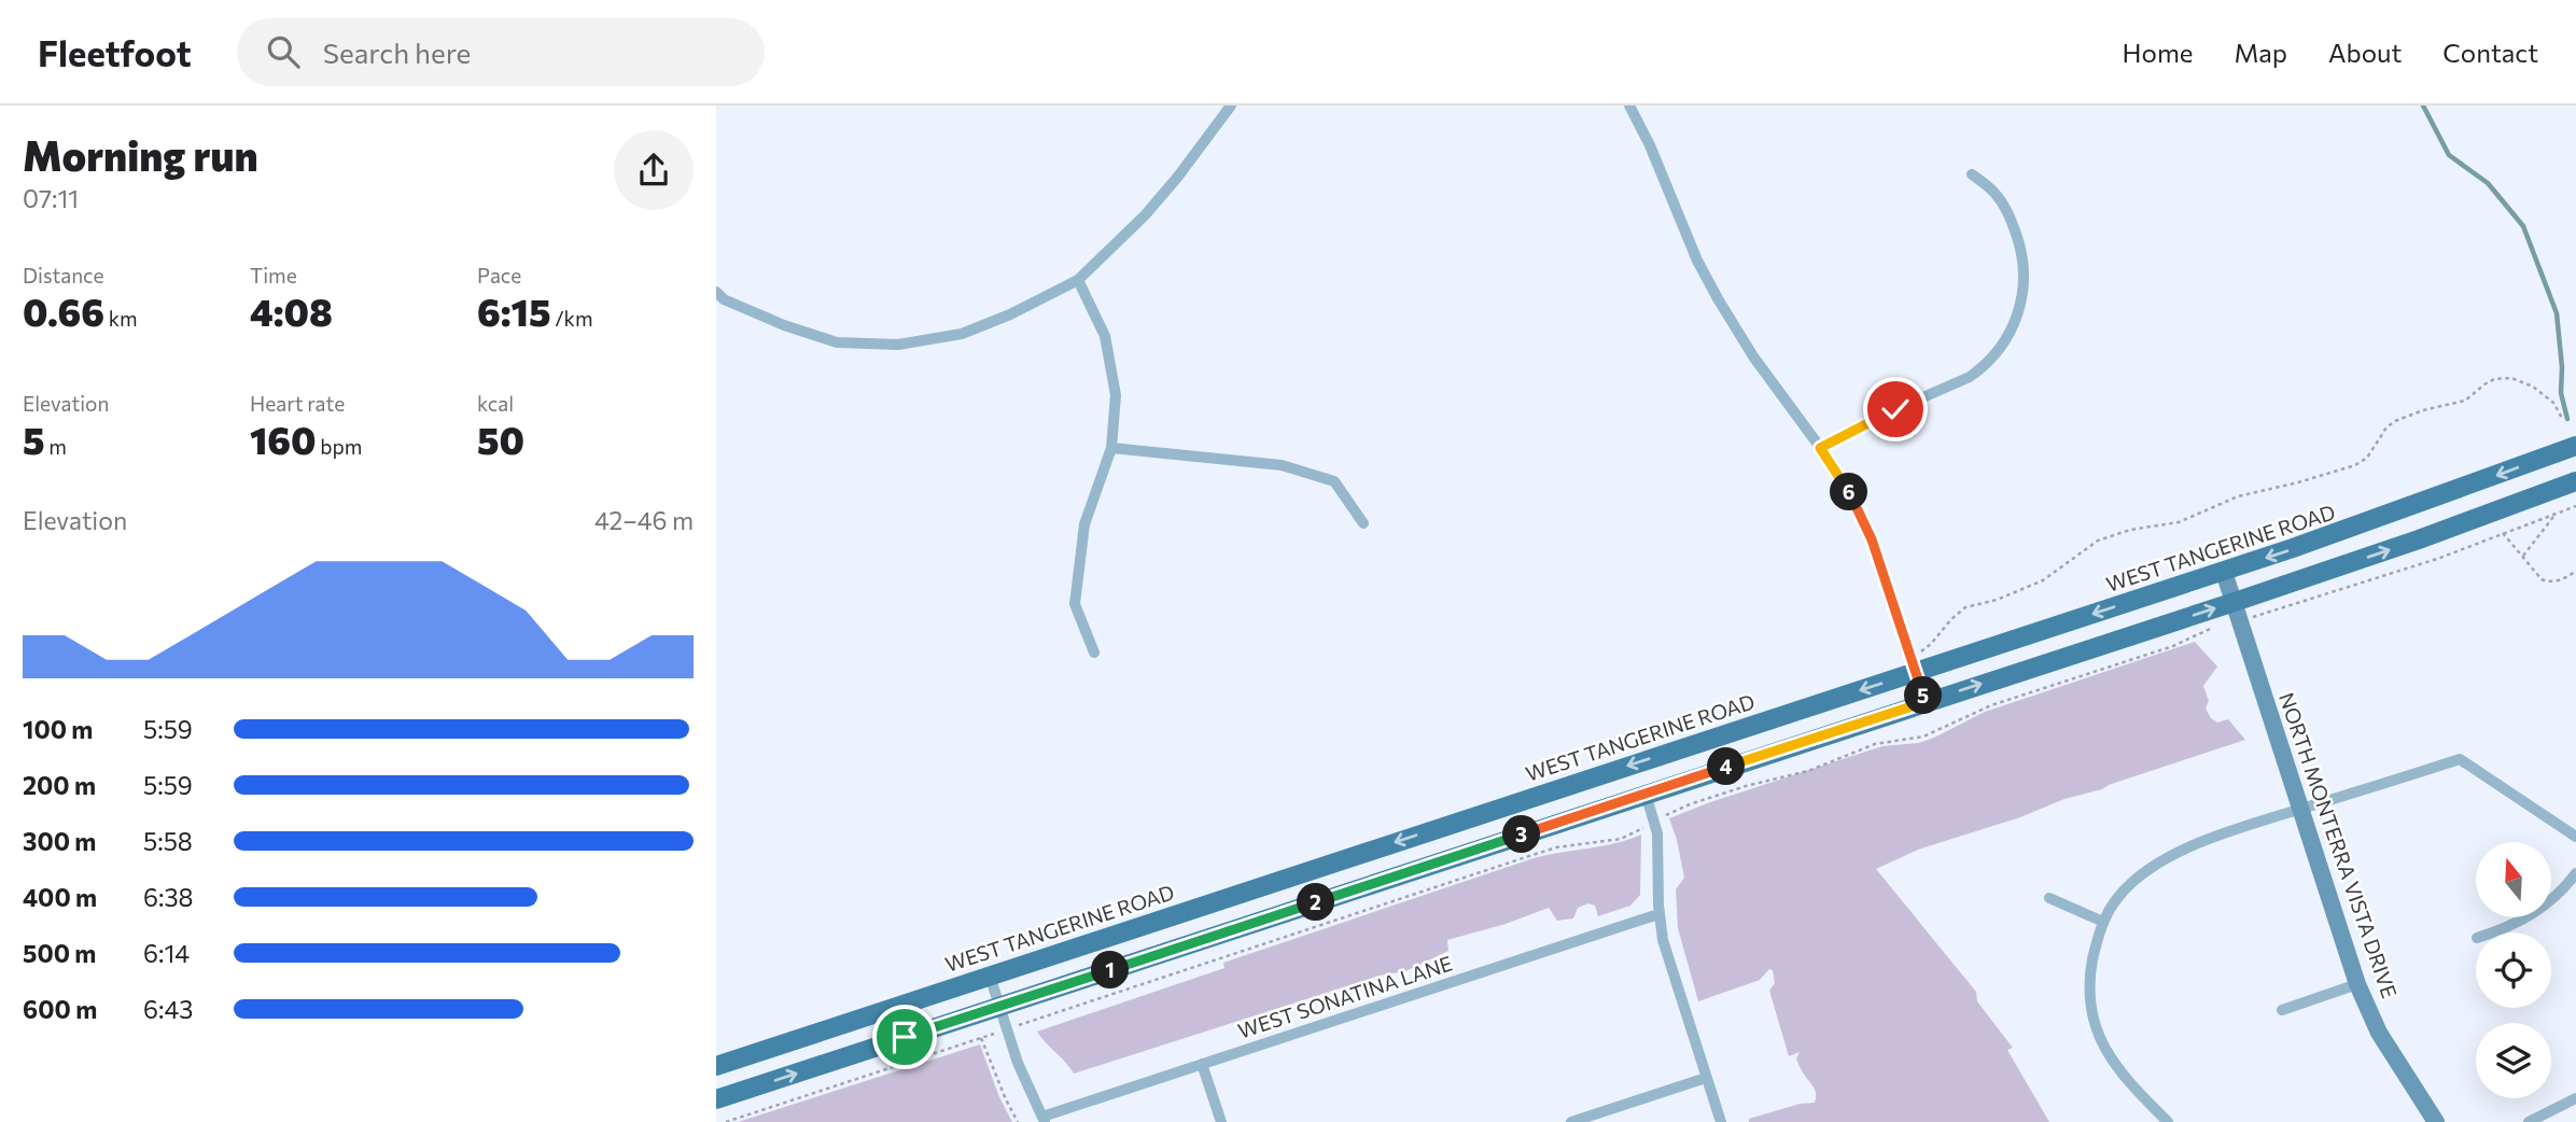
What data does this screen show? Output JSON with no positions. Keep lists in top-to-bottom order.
{
  "streets": {
    "main road": ["WEST TANGERINE ROAD"],
    "street": ["NORTH MONTERRA VISTA DRIVE", "WEST SONATINA LANE"]
  },
  "crossings": [
    ["WEST TANGERINE ROAD", "NORTH MONTERRA VISTA DRIVE"]
  ],
  "north": "top",
  "page": {
    "header": "Fleetfoot",
    "search": "Search here",
    "nav": [
      "Home",
      "Map",
      "About",
      "Contact"
    ],
    "heading": ["Morning run", "07:11"],
    "stats": [
      ["Distance", "0.66 km"],
      ["Time", "4:08"],
      ["Pace", "6:15 /km"],
      ["Elevation", "5 m"],
      ["Heart rate", "160 bpm"],
      ["kcal", "50"]
    ],
    "pins": [
      "6",
      "5",
      "4",
      "3",
      "2",
      "1"
    ],
    "chart": ["Elevation", "42–46 m"],
    "list": [
      {
        "name": "100 m",
        "note": "5:59"
      },
      {
        "name": "200 m",
        "note": "5:59"
      },
      {
        "name": "300 m",
        "note": "5:58"
      },
      {
        "name": "400 m",
        "note": "6:38"
      },
      {
        "name": "500 m",
        "note": "6:14"
      },
      {
        "name": "600 m",
        "note": "6:43"
      }
    ]
  }
}
